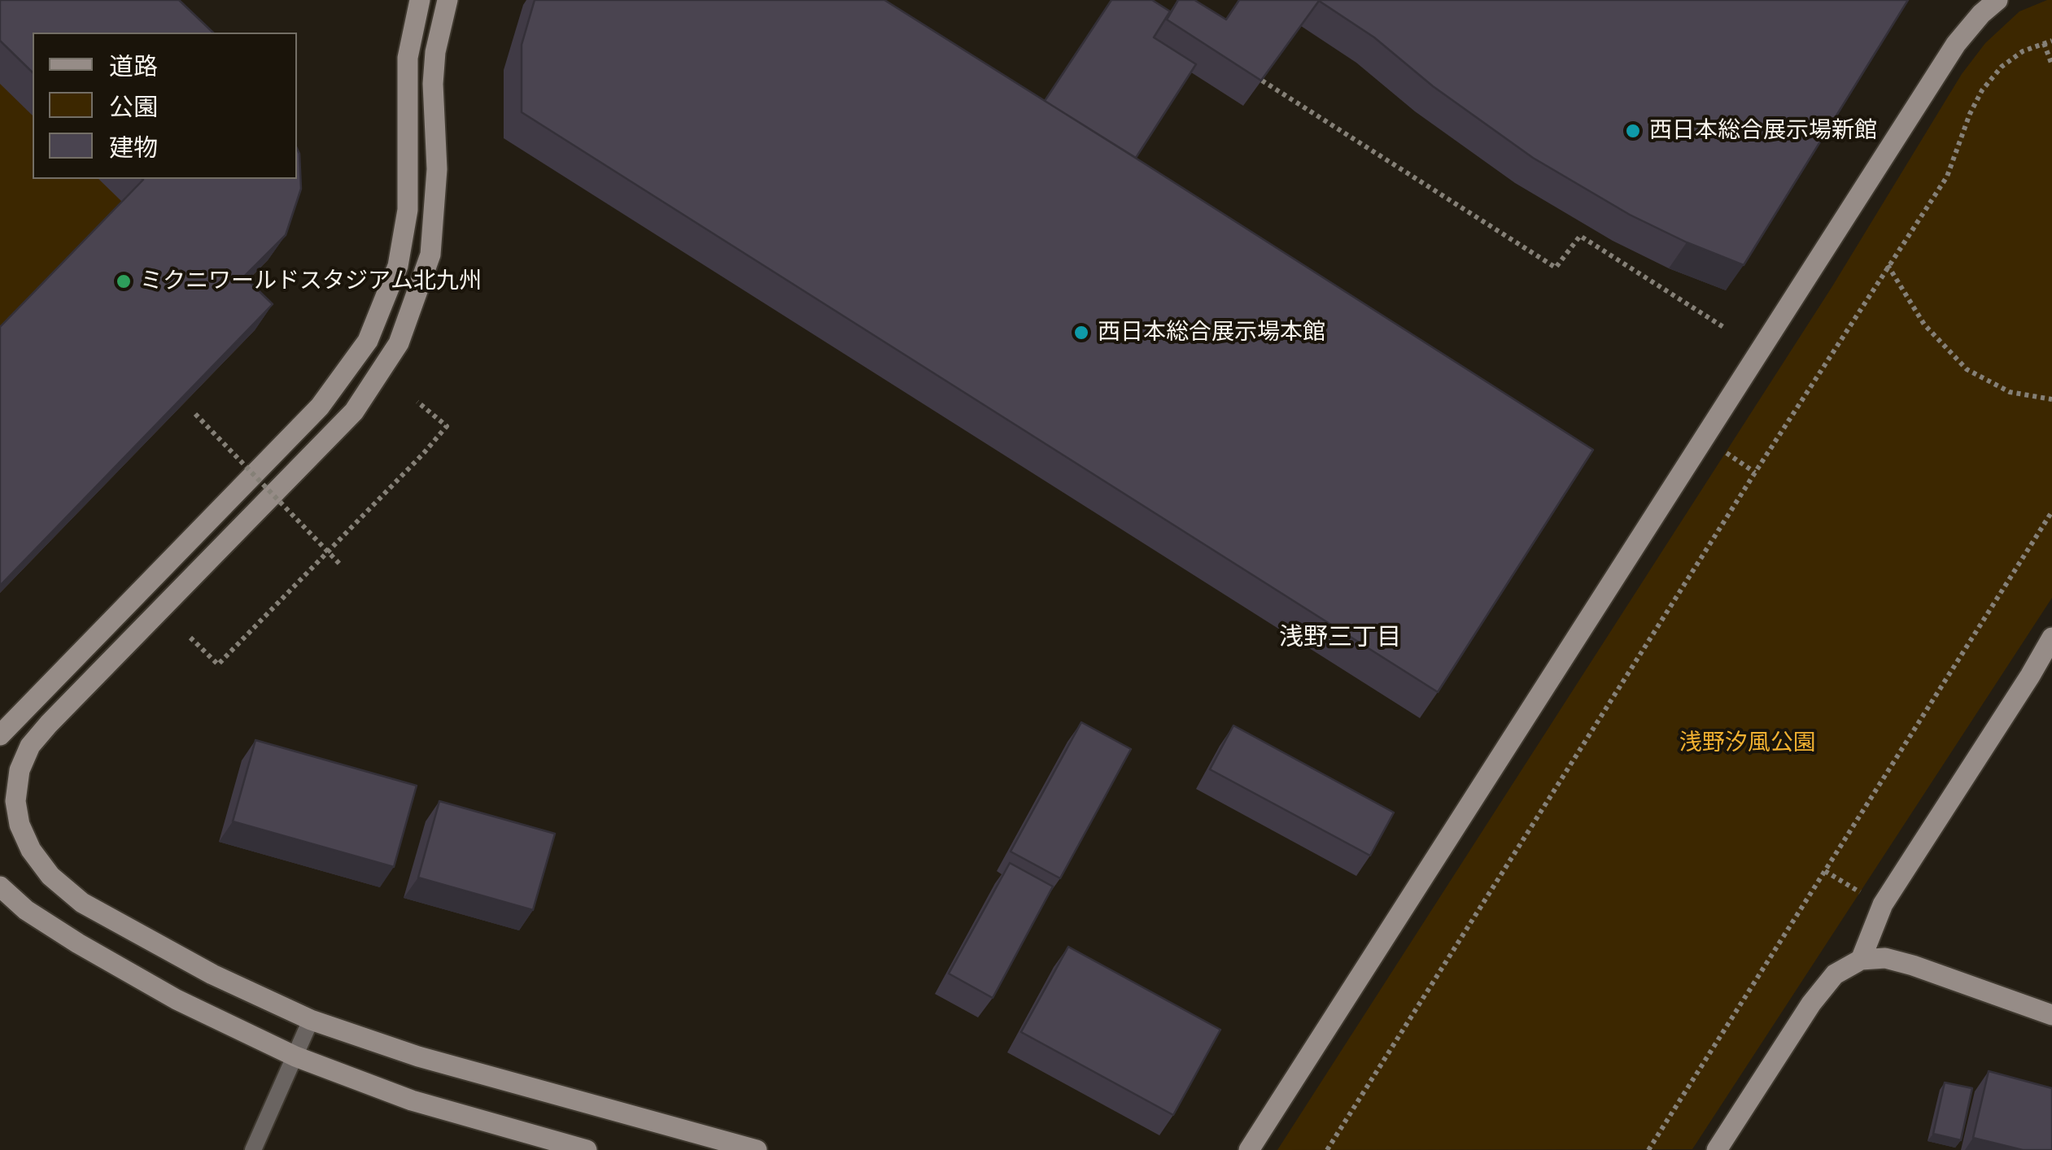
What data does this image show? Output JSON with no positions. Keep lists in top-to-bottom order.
{
  "districts": ["浅野三丁目"],
  "parks": ["浅野汐風公園"],
  "places": ["西日本総合展示場新館", "ミクニワールドスタジアム北九州", "西日本総合展示場本館"],
  "legend": ["道路", "公園", "建物"]
}
